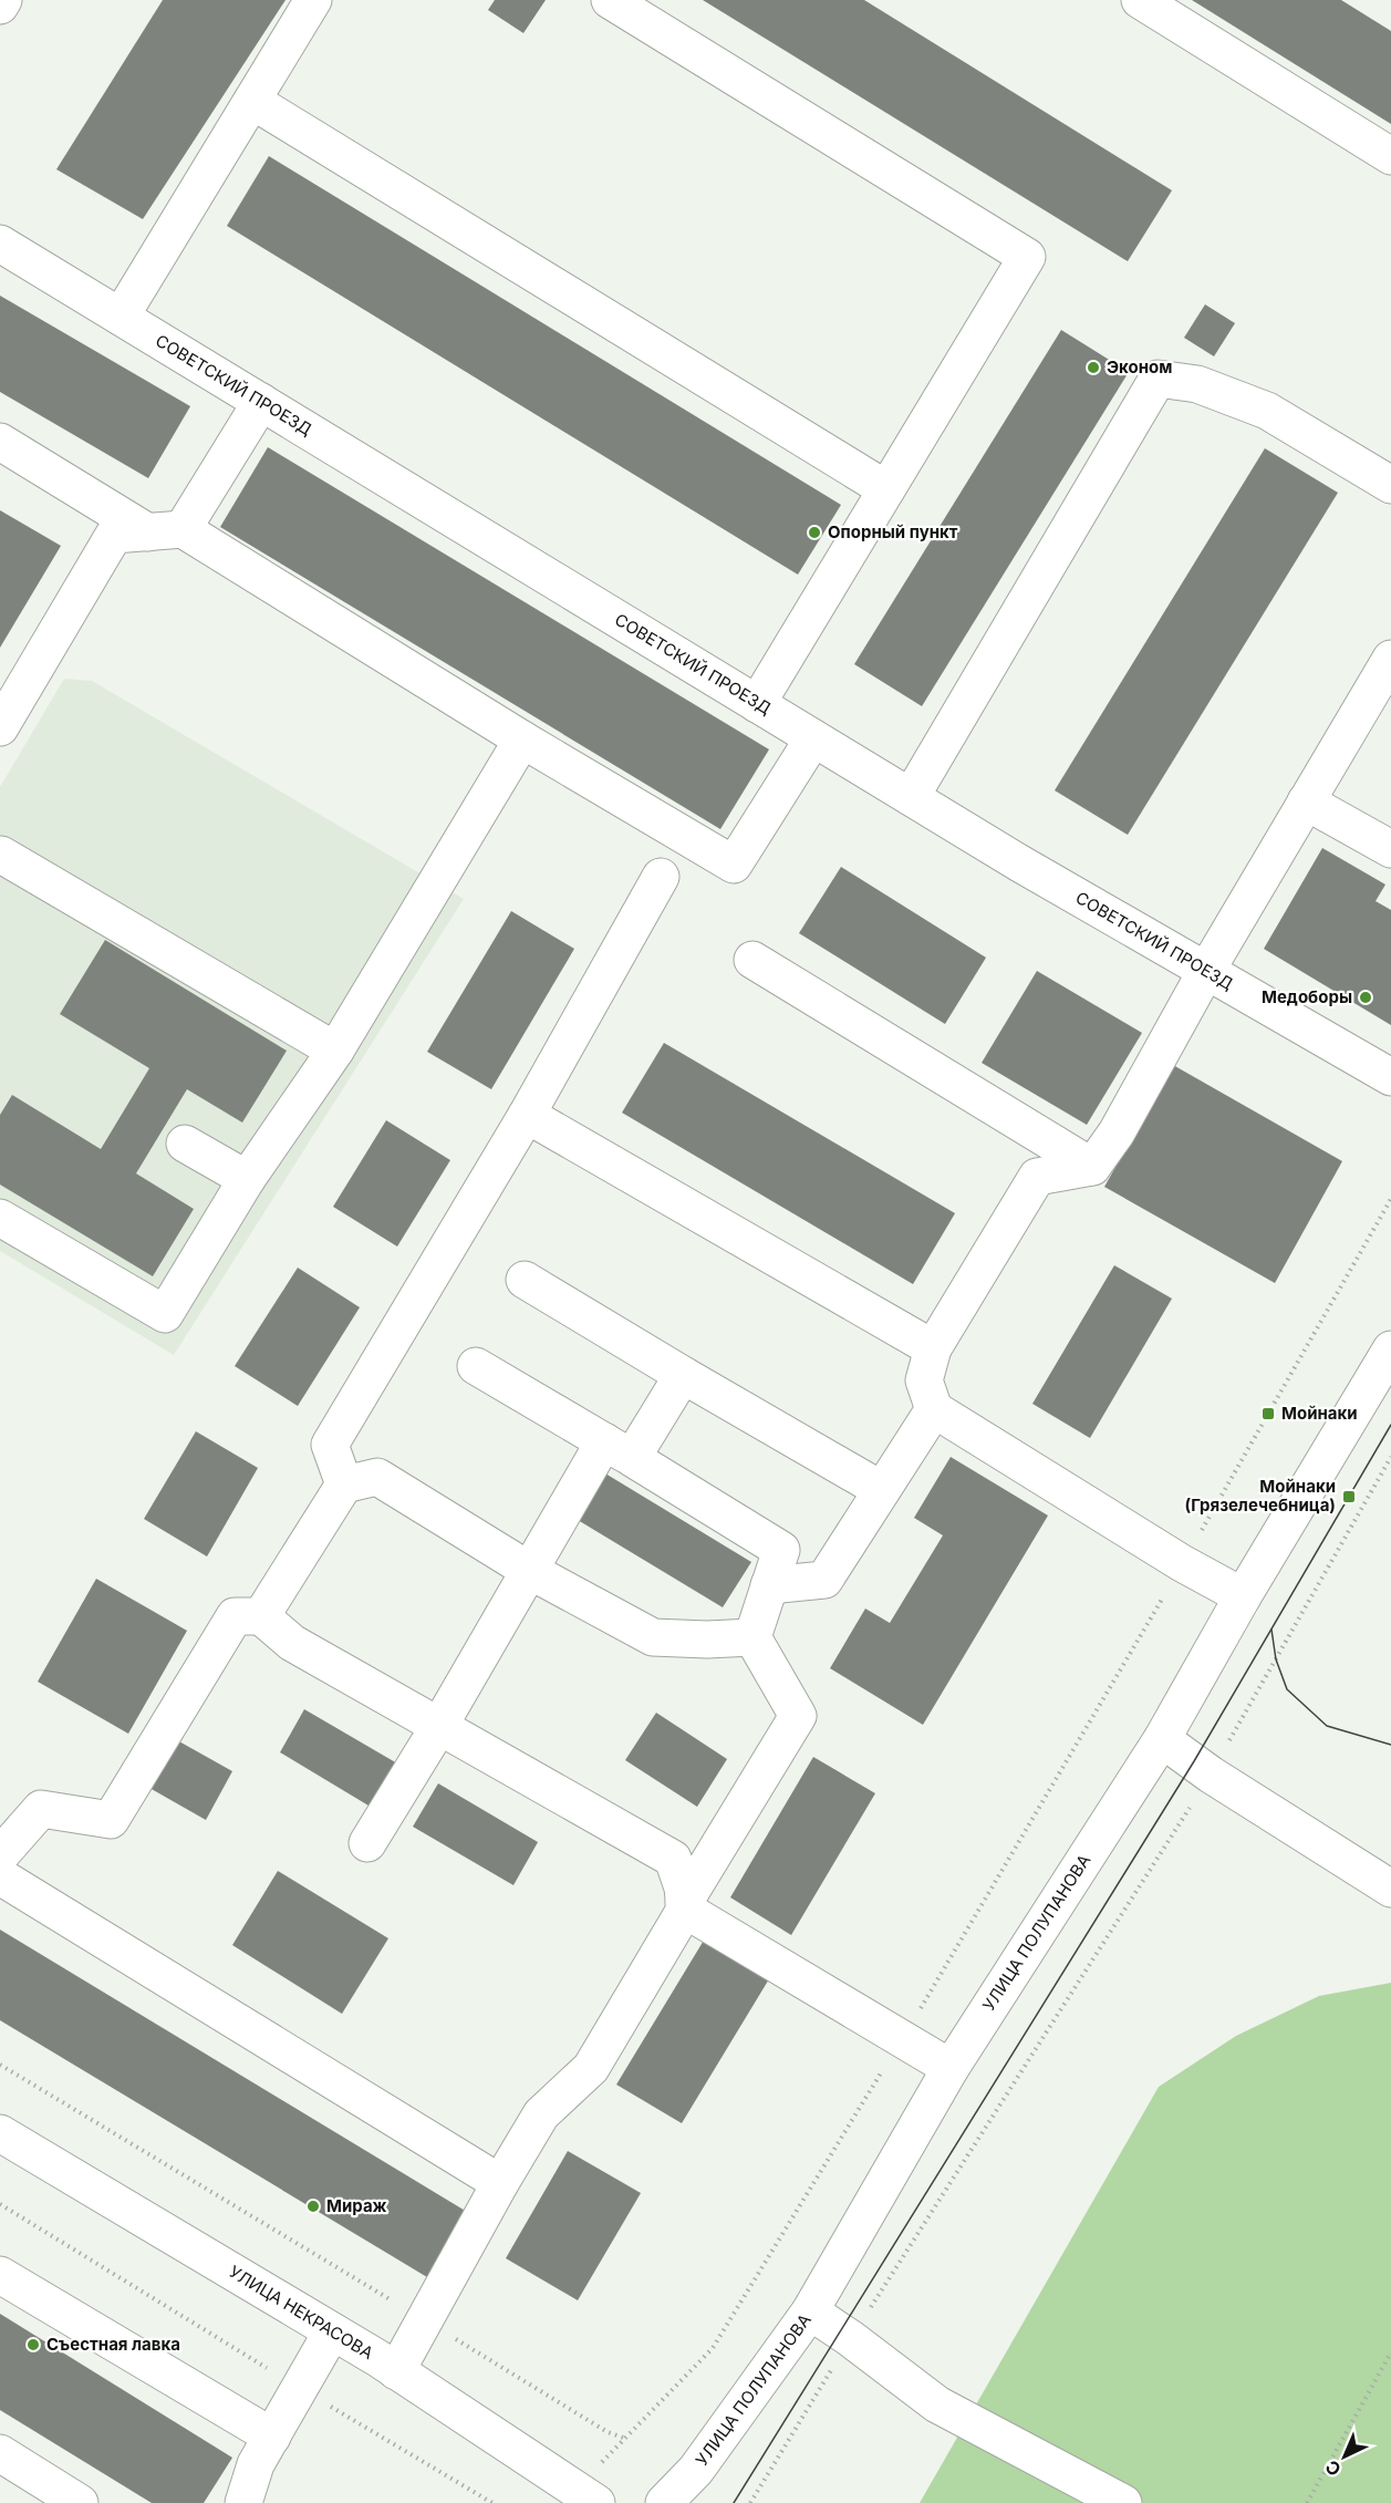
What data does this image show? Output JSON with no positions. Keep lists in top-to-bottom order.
{
  "streets": {
    "street": ["СОВЕТСКИЙ ПРОЕЗД", "УЛИЦА ПОЛУПАНОВА", "УЛИЦА НЕКРАСОВА"]
  },
  "places": {
    "other": [
      "Эконом",
      "Опорный пункт",
      "Медоборы",
      "Мираж",
      "Съестная лавка"
    ],
    "transit": ["Мойнаки", "Мойнаки (Грязелечебница)"]
  },
  "north": "bottom left"
}
